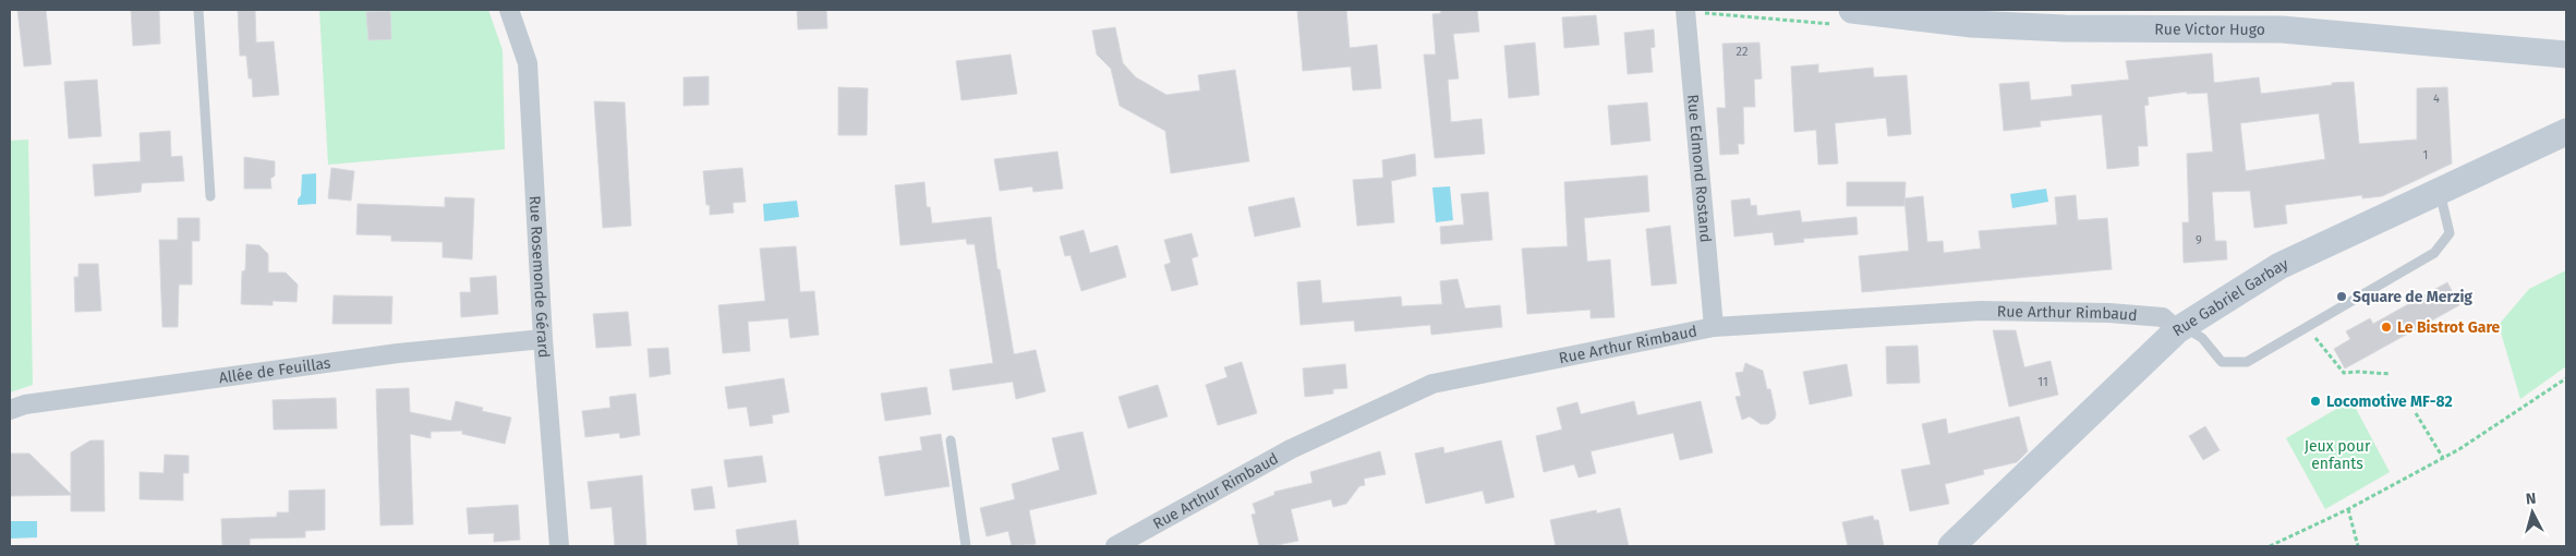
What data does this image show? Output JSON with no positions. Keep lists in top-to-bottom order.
{
  "streets": {
    "street": [
      "Rue Victor Hugo",
      "Rue Edmond Rostand",
      "Rue Rosemonde Gérard",
      "Rue Gabriel Garbay",
      "Rue Arthur Rimbaud",
      "Allée de Feuillas"
    ]
  },
  "crossings": [
    ["Rue Edmond Rostand", "Rue Arthur Rimbaud"],
    ["Rue Rosemonde Gérard", "Allée de Feuillas"],
    ["Rue Gabriel Garbay", "Rue Arthur Rimbaud"]
  ],
  "parks": ["Jeux pour enfants"],
  "places": ["Square de Merzig", "Le Bistrot Gare", "Locomotive MF-82"],
  "house_numbers": [
    "22",
    "4",
    "1",
    "9",
    "11"
  ],
  "north": "top"
}
